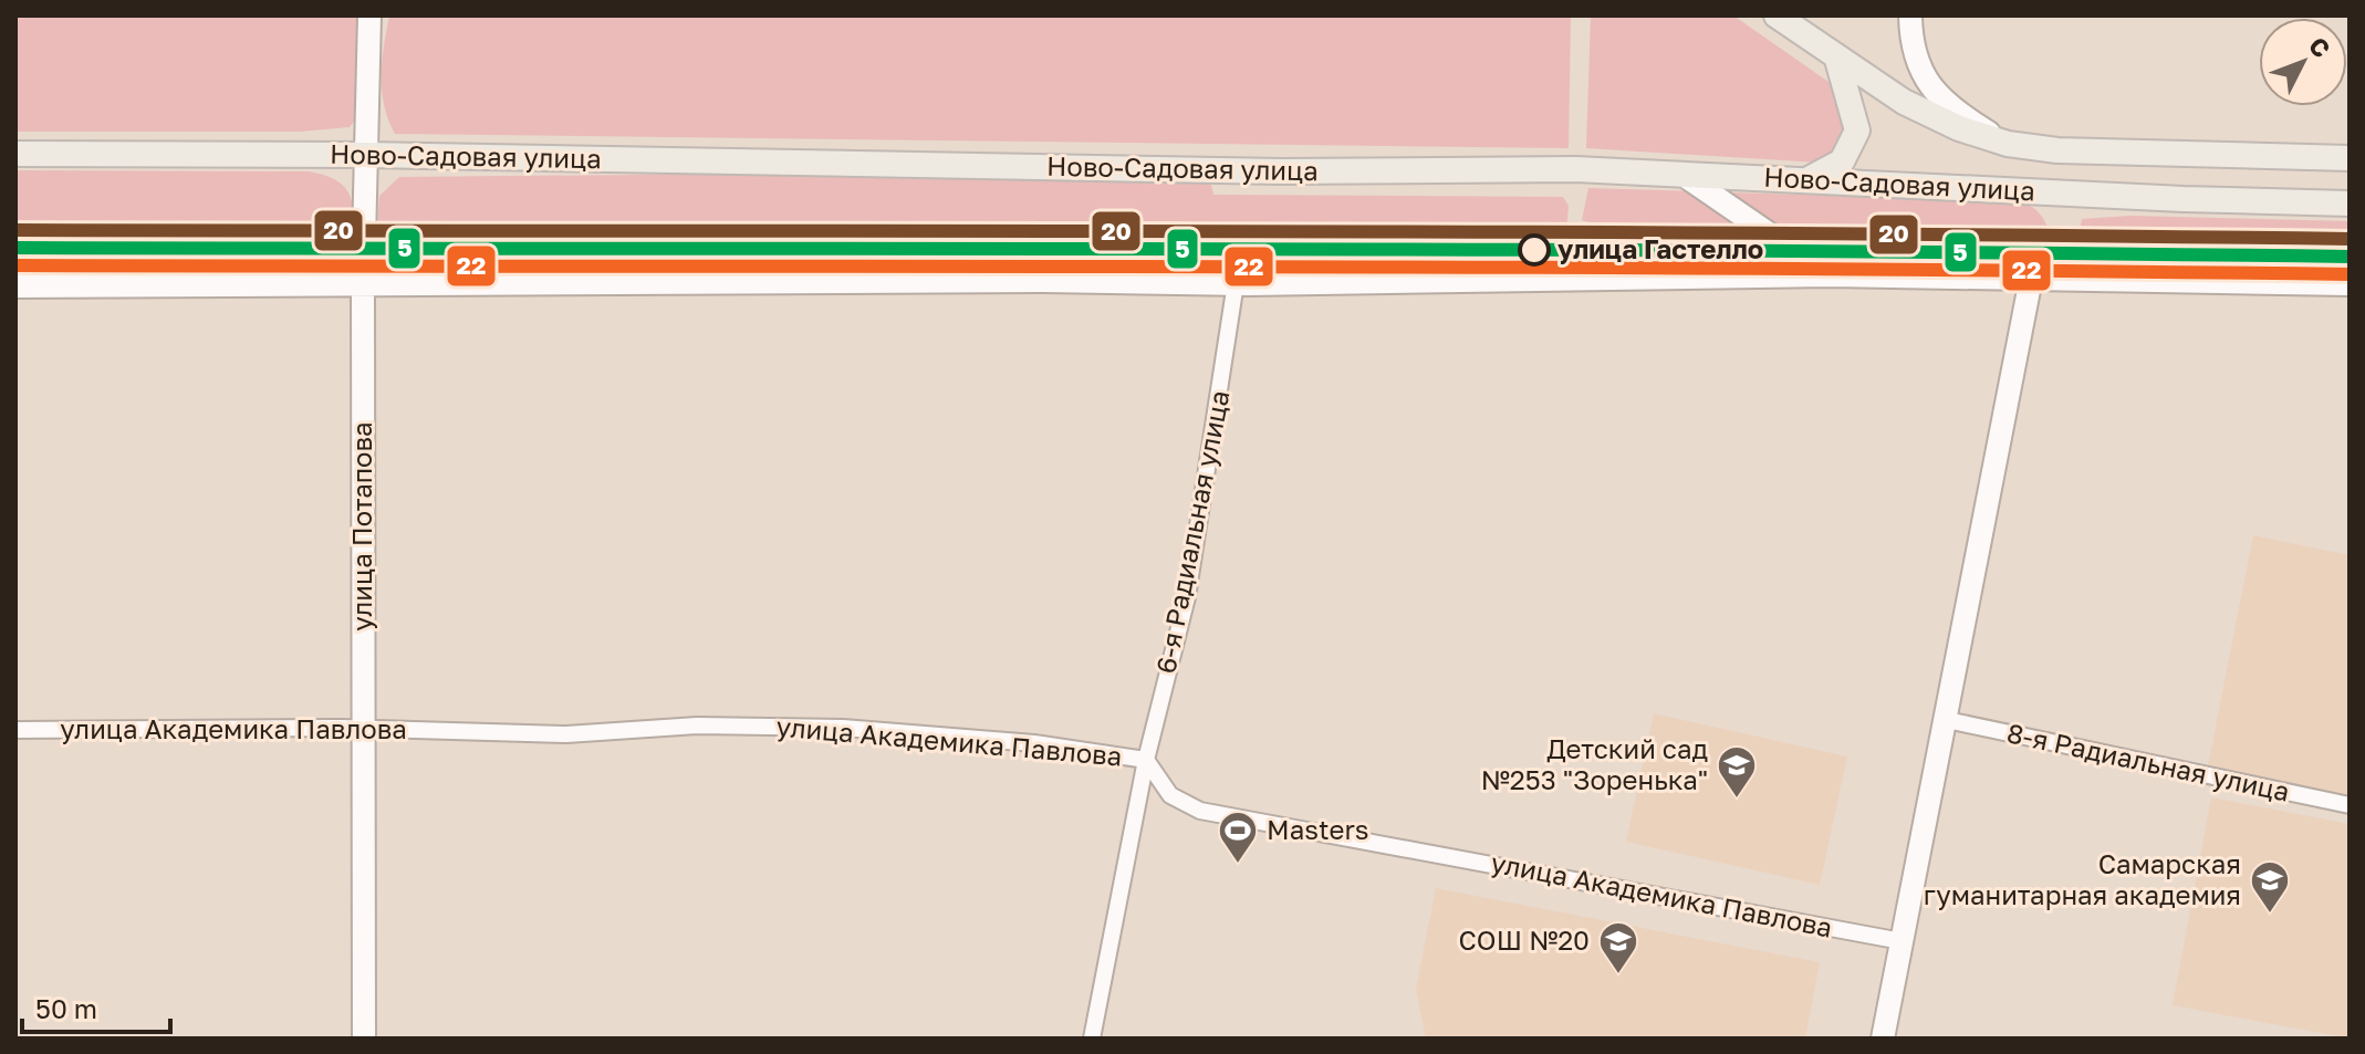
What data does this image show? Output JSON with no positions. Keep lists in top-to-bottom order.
{
  "streets": {
    "main road": ["Ново-Садовая улица"],
    "street": [
      "улица Потапова",
      "6-я Радиальная улица",
      "улица Академика Павлова",
      "8-я Радиальная улица"
    ]
  },
  "crossings": [
    ["Ново-Садовая улица", "улица Потапова"],
    ["улица Потапова", "улица Академика Павлова"],
    ["6-я Радиальная улица", "улица Академика Павлова"]
  ],
  "places": {
    "other": ["улица Гастелло"],
    "school or university": ["Детский сад №253 \"Зоренька\"", "Самарская гуманитарная академия", "СОШ №20"],
    "sports": ["Masters"]
  },
  "lines": ["transit line 20", "transit line 5", "transit line 22"],
  "scale_bar": "50 m",
  "north": "top right"
}
